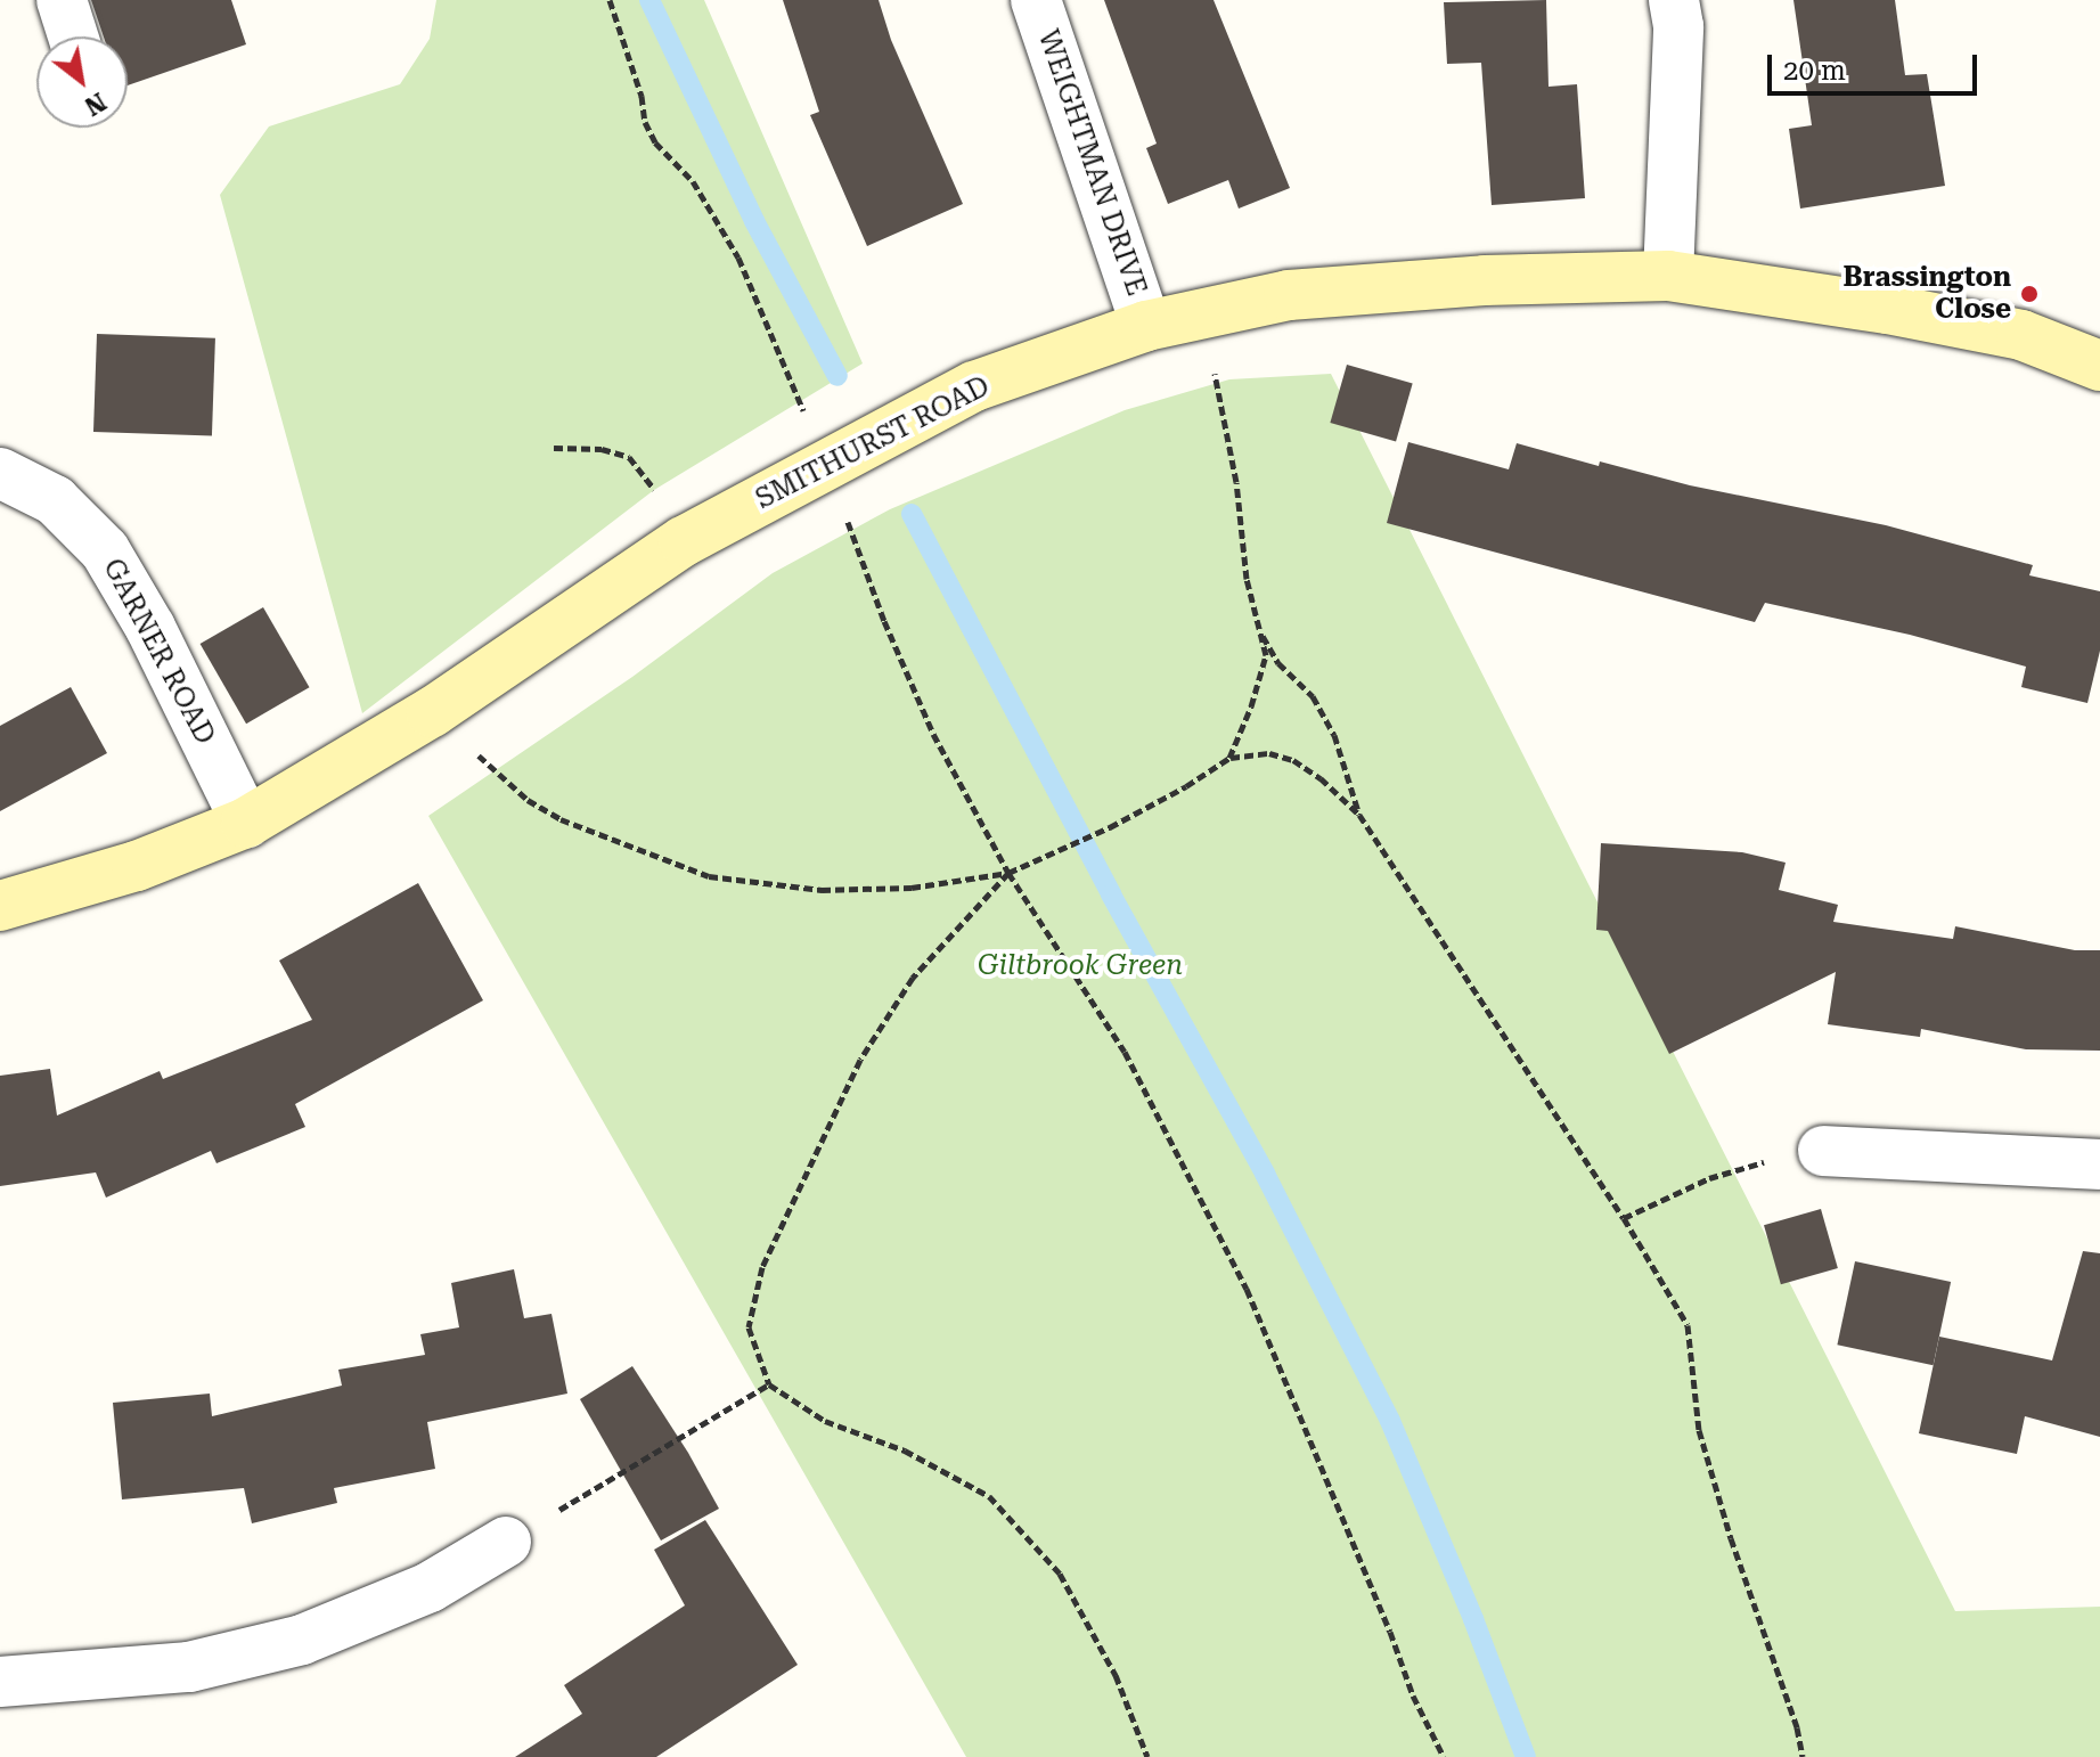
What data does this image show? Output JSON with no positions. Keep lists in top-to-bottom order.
{
  "streets": {
    "street": ["WEIGHTMAN DRIVE", "SMITHURST ROAD", "GARNER ROAD"]
  },
  "crossings": [
    ["WEIGHTMAN DRIVE", "SMITHURST ROAD"],
    ["SMITHURST ROAD", "GARNER ROAD"]
  ],
  "parks": ["Giltbrook Green"],
  "places": ["Brassington Close"],
  "scale_bar": "20 m",
  "north": "bottom right"
}
